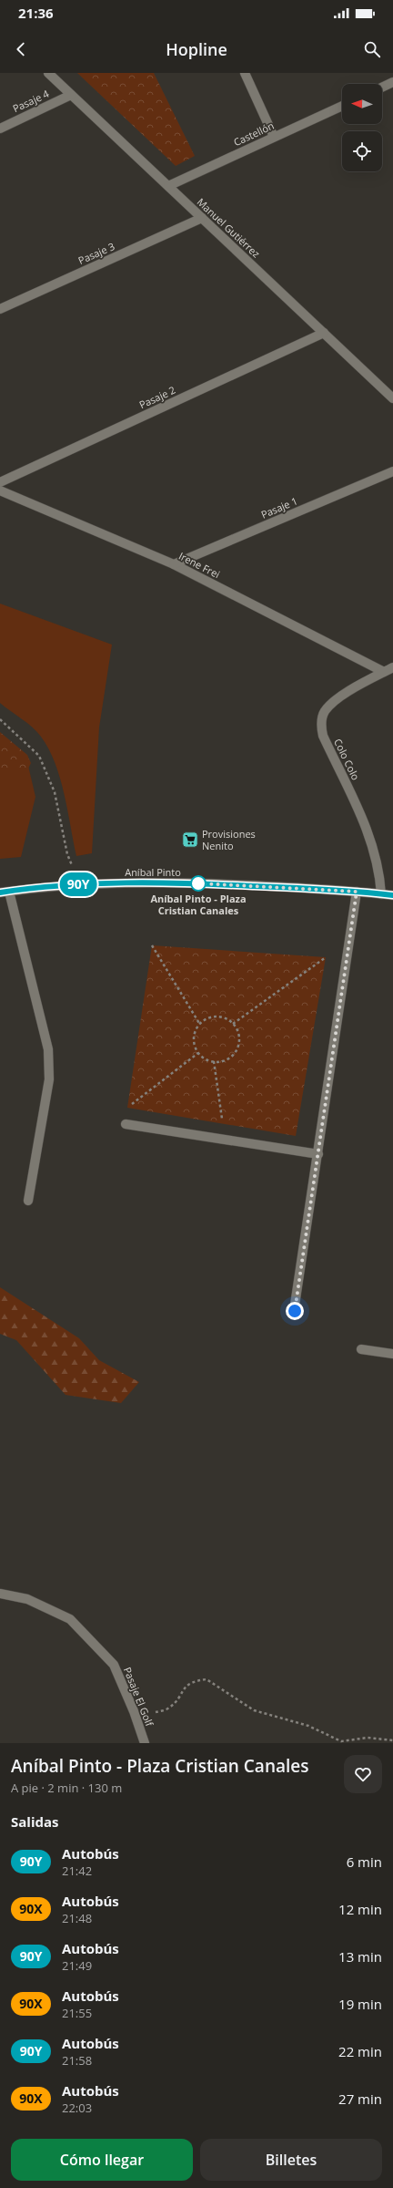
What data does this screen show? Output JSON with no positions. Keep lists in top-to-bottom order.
{
  "streets": {
    "street": [
      "Pasaje 4",
      "Castellón",
      "Manuel Gutiérrez",
      "Pasaje 3",
      "Pasaje 2",
      "Pasaje 1",
      "Irene Frei",
      "Colo Colo",
      "Aníbal Pinto",
      "Pasaje El Golf"
    ]
  },
  "crossings": [
    ["Pasaje 4", "Manuel Gutiérrez"],
    ["Castellón", "Manuel Gutiérrez"],
    ["Manuel Gutiérrez", "Pasaje 3"],
    ["Manuel Gutiérrez", "Pasaje 2"],
    ["Pasaje 1", "Irene Frei"],
    ["Irene Frei", "Colo Colo"],
    ["Colo Colo", "Aníbal Pinto"]
  ],
  "places": {
    "supermarket": ["Provisiones Nenito"],
    "other": ["Aníbal Pinto - Plaza Cristian Canales"]
  },
  "lines": ["bus line 90Y"],
  "north": "left",
  "page": {
    "status": "21:36",
    "header": "Hopline",
    "on_map": "90Y",
    "heading": [
      ["Aníbal Pinto - Plaza Cristian Canales", "A pie · 2 min · 130 m"],
      "Salidas"
    ],
    "list": [
      {
        "mark": "90Y",
        "name": "Autobús",
        "note": "21:42",
        "value": "6 min"
      },
      {
        "mark": "90X",
        "name": "Autobús",
        "note": "21:48",
        "value": "12 min"
      },
      {
        "mark": "90Y",
        "name": "Autobús",
        "note": "21:49",
        "value": "13 min"
      },
      {
        "mark": "90X",
        "name": "Autobús",
        "note": "21:55",
        "value": "19 min"
      },
      {
        "mark": "90Y",
        "name": "Autobús",
        "note": "21:58",
        "value": "22 min"
      },
      {
        "mark": "90X",
        "name": "Autobús",
        "note": "22:03",
        "value": "27 min"
      }
    ],
    "buttons": ["Cómo llegar", "Billetes"]
  }
}
